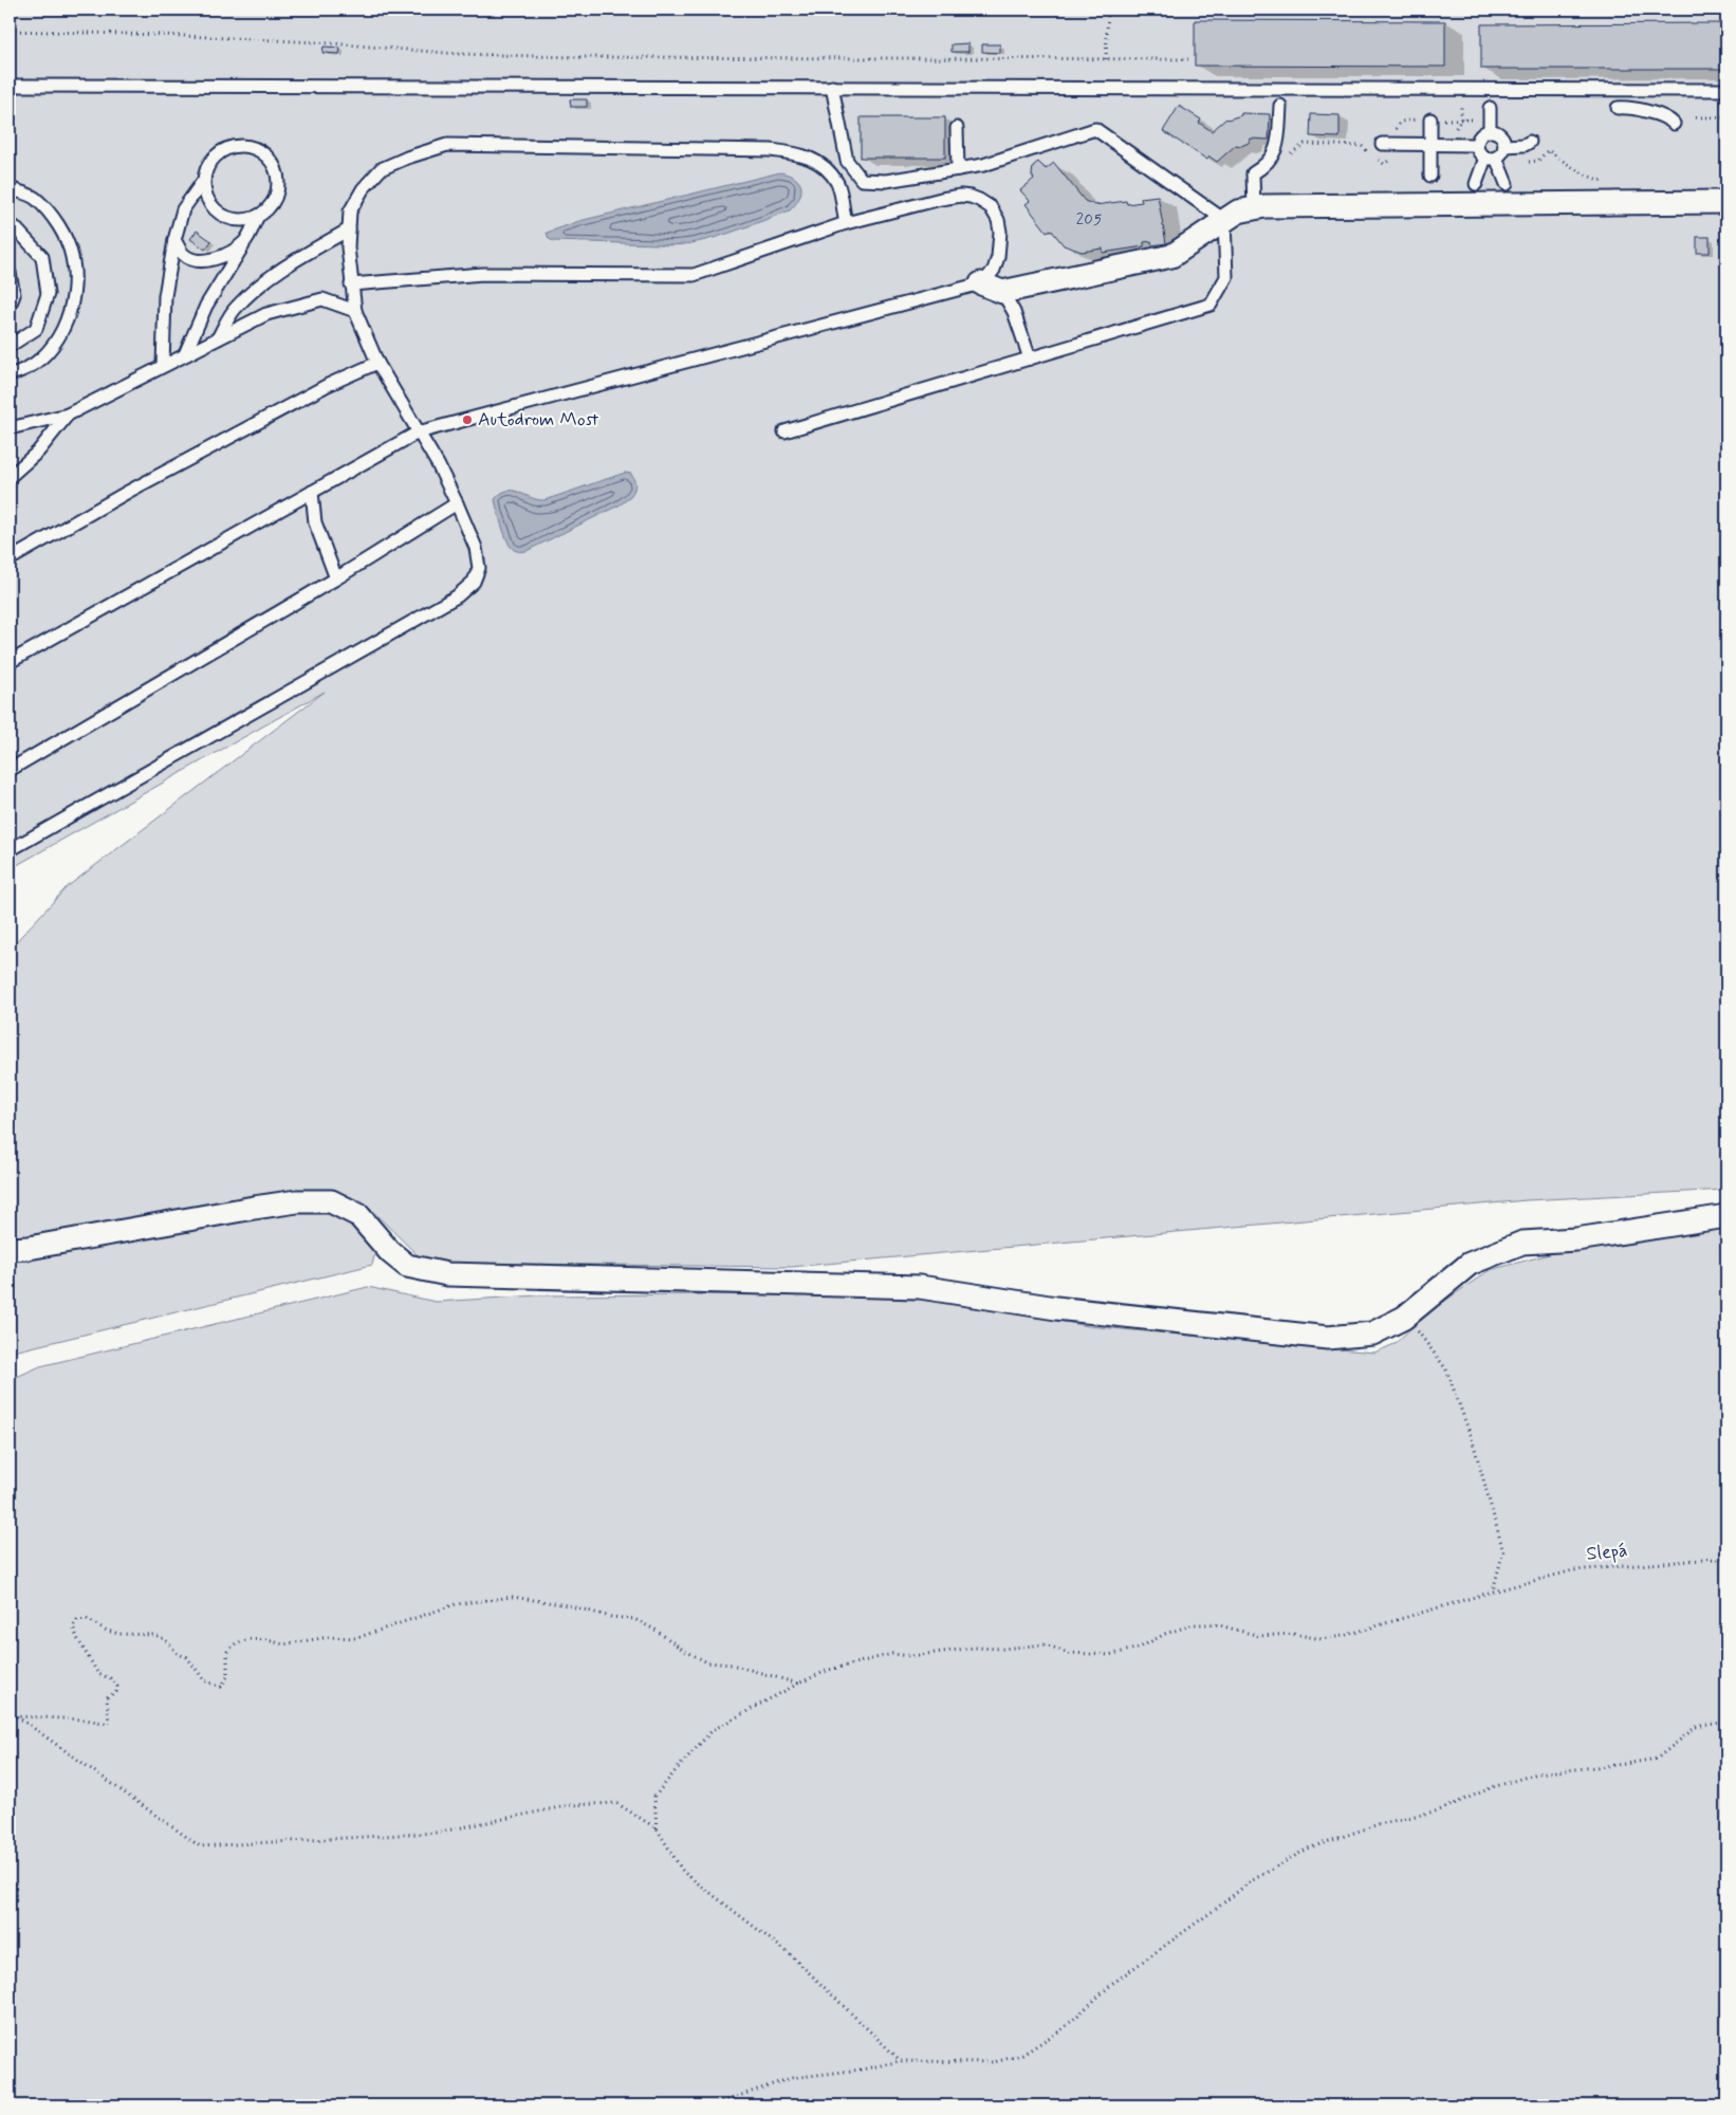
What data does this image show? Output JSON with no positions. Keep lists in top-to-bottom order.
{
  "streets": {
    "path": ["Slepá"]
  },
  "places": ["Autodrom Most"],
  "house_numbers": ["205"]
}
